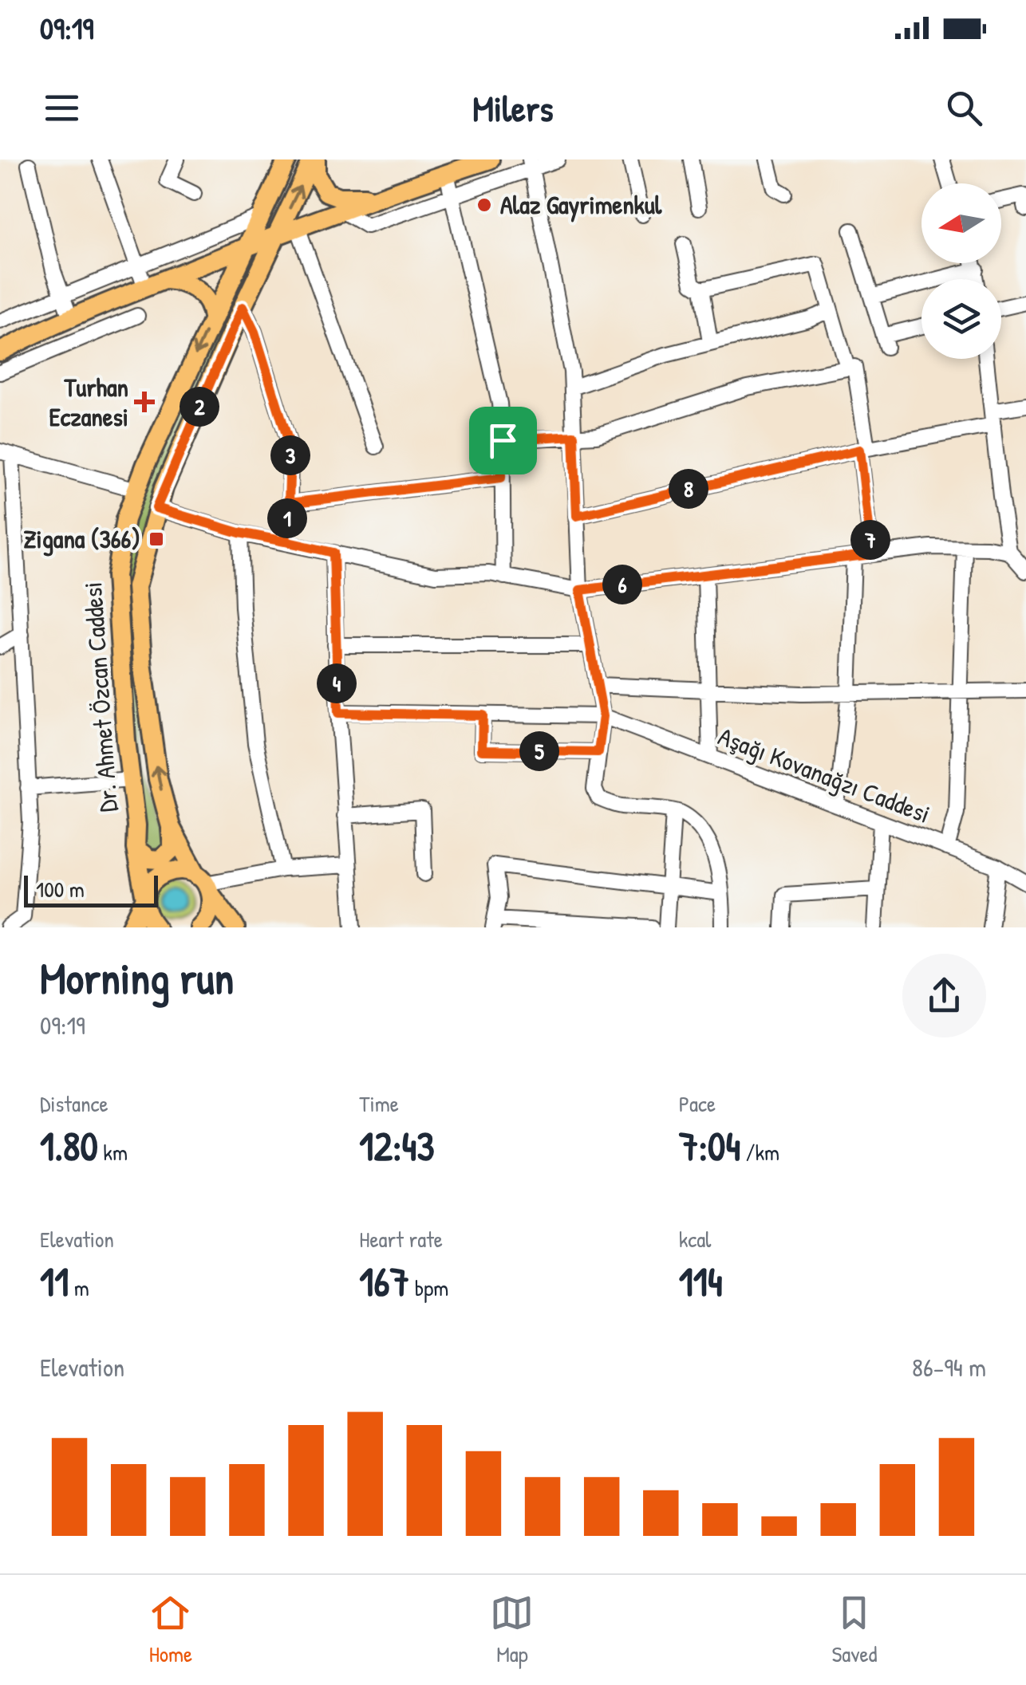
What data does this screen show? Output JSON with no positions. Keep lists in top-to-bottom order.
{
  "streets": {
    "main road": ["Dr. Ahmet Özcan Caddesi"],
    "street": ["Aşağı Kovanağzı Caddesi"]
  },
  "places": {
    "other": ["Alaz Gayrimenkul"],
    "health": ["Turhan Eczanesi"],
    "transit": ["Zigana (366)"]
  },
  "scale_bar": "100 m",
  "north": "left",
  "page": {
    "status": "09:19",
    "header": "Milers",
    "pins": [
      "2",
      "3",
      "8",
      "1",
      "7",
      "6",
      "4",
      "5"
    ],
    "scale": "100 m",
    "heading": ["Morning run", "09:19"],
    "stats": [
      ["Distance", "1.80 km"],
      ["Time", "12:43"],
      ["Pace", "7:04 /km"],
      ["Elevation", "11 m"],
      ["Heart rate", "167 bpm"],
      ["kcal", "114"]
    ],
    "chart": ["Elevation", "86–94 m"],
    "tabs": ["Home", "Map", "Saved"]
  }
}
